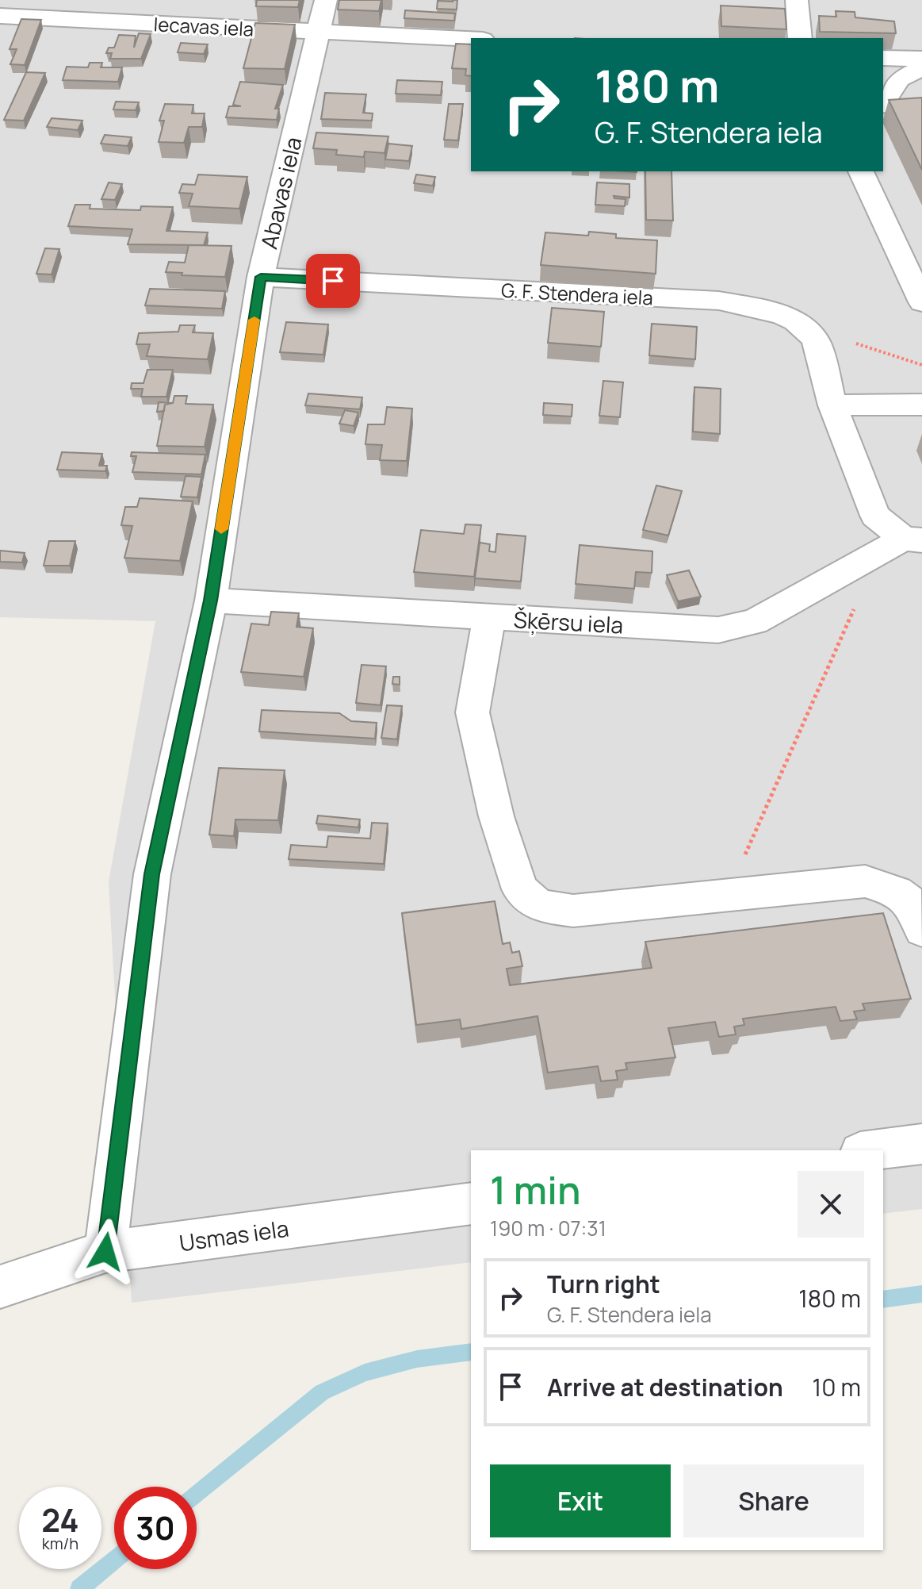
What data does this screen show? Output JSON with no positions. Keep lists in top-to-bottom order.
{
  "streets": {
    "street": [
      "Iecavas iela",
      "Abavas iela",
      "G. F. Stendera iela",
      "Šķērsu iela",
      "Usmas iela"
    ]
  },
  "crossings": [
    ["Iecavas iela", "Abavas iela"],
    ["Abavas iela", "G. F. Stendera iela"],
    ["Abavas iela", "Šķērsu iela"],
    ["Abavas iela", "Usmas iela"]
  ],
  "page": {
    "turn": ["180 m", "G. F. Stendera iela"],
    "heading": ["1 min", "190 m · 07:31"],
    "list": [
      {
        "name": "Turn right",
        "note": "G. F. Stendera iela",
        "value": "180 m"
      },
      {
        "name": "Arrive at destination",
        "value": "10 m"
      }
    ],
    "buttons": ["Exit", "Share"],
    "speed": "24 km/h",
    "limit": "30"
  }
}
